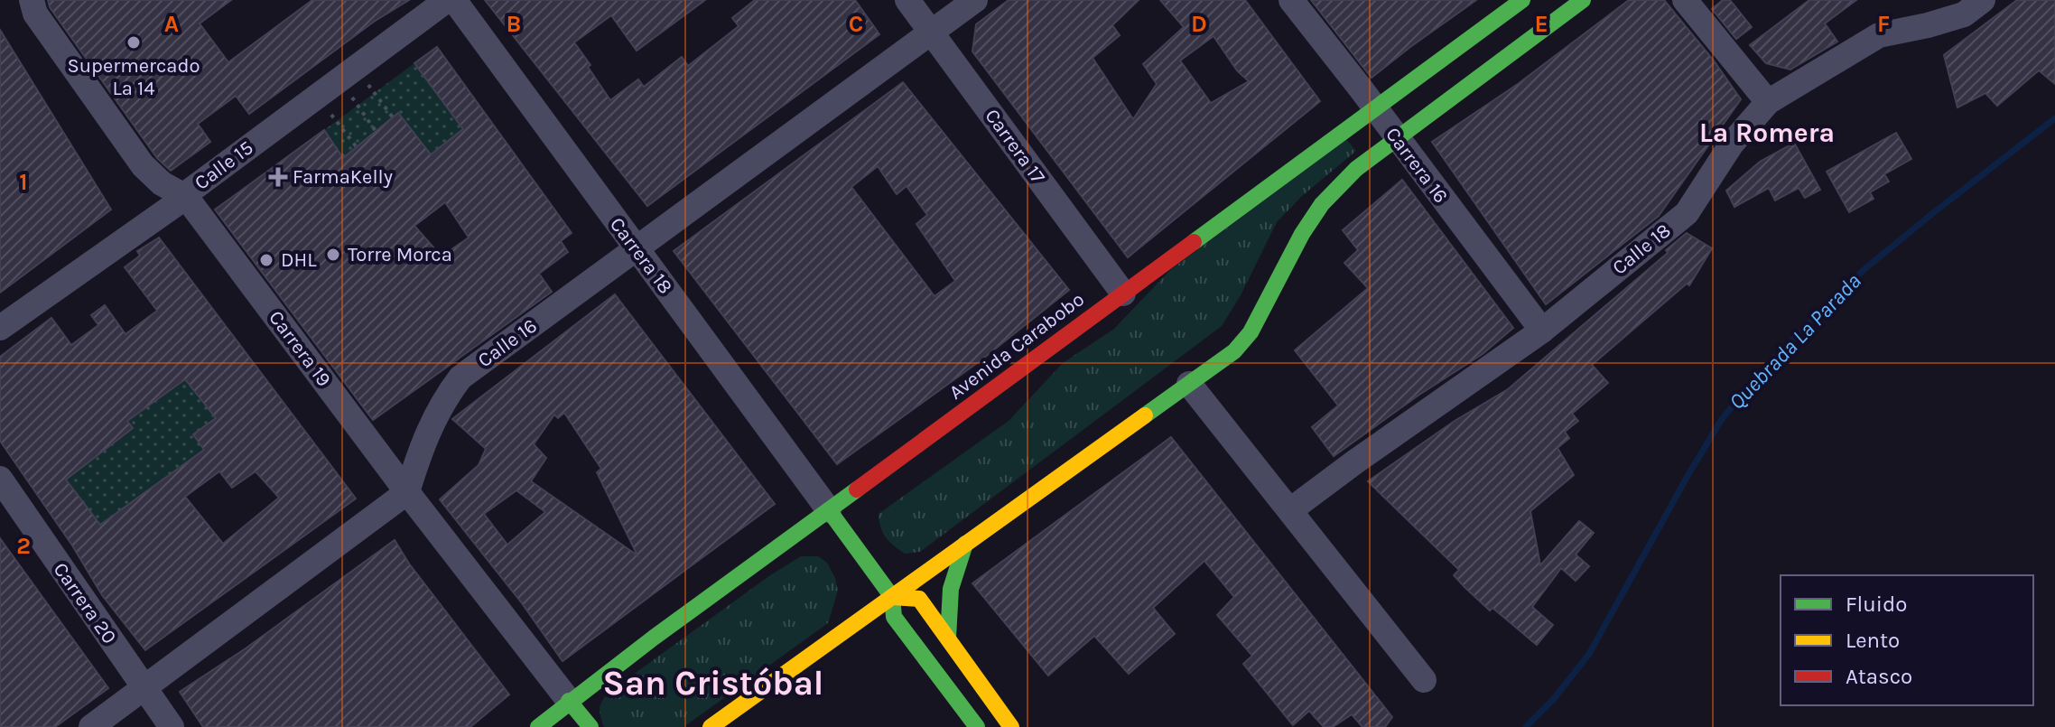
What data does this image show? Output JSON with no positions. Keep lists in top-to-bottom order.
{
  "streets": {
    "main road": ["Avenida Carabobo"],
    "street": [
      "Carrera 17",
      "Calle 15",
      "Carrera 16",
      "Calle 18",
      "Carrera 18",
      "Calle 16",
      "Carrera 19",
      "Carrera 20"
    ]
  },
  "crossings": [
    ["Carrera 17", "Calle 16"],
    ["Carrera 17", "Avenida Carabobo"],
    ["Calle 15", "Carrera 19"],
    ["Carrera 16", "Calle 18"],
    ["Carrera 16", "Avenida Carabobo"],
    ["Carrera 18", "Calle 16"],
    ["Carrera 18", "Avenida Carabobo"],
    ["Calle 16", "Carrera 19"],
    ["Avenida Carabobo", "Carrera 19"]
  ],
  "districts": ["La Romera", "San Cristóbal"],
  "water": ["Quebrada La Parada"],
  "places": {
    "other": ["Supermercado La 14", "Torre Morca", "DHL"],
    "health": ["FarmaKelly"]
  },
  "legend": ["Fluido", "Lento", "Atasco"],
  "grid": {
    "columns": [
      "A",
      "B",
      "C",
      "D",
      "E",
      "F"
    ],
    "rows": ["1", "2"]
  }
}
